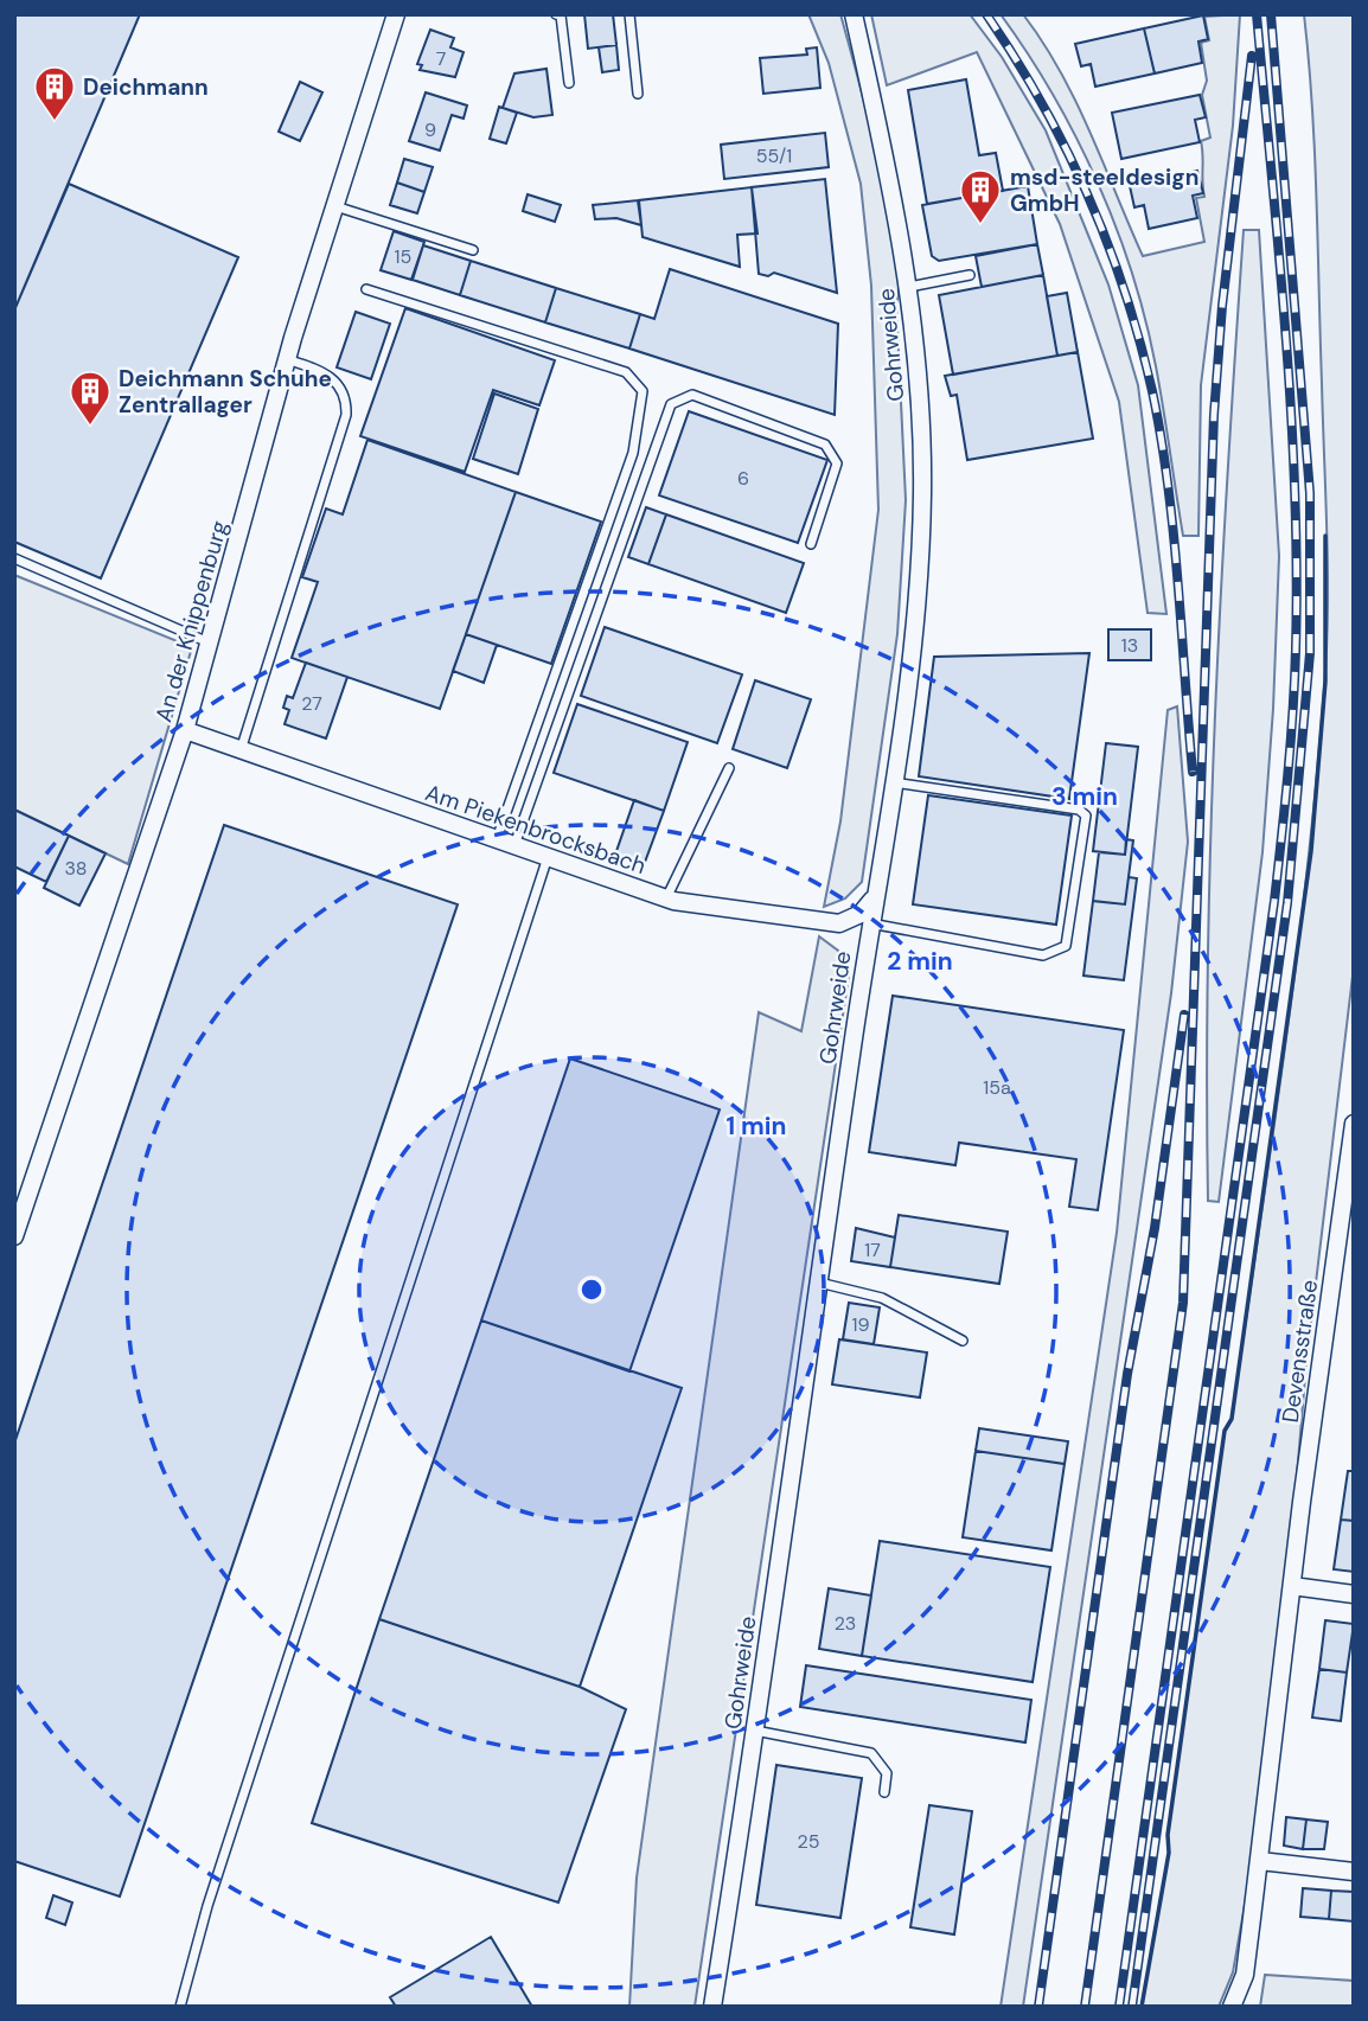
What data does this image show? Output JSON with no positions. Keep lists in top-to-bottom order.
{
  "streets": {
    "street": [
      "Gohrweide",
      "An der Knippenburg",
      "Am Piekenbrocksbach",
      "Devensstraße"
    ]
  },
  "crossings": [
    ["Gohrweide", "Am Piekenbrocksbach"],
    ["An der Knippenburg", "Am Piekenbrocksbach"]
  ],
  "places": {
    "building": ["Deichmann", "msd-steeldesign GmbH", "Deichmann Schuhe Zentrallager"]
  },
  "house_numbers": [
    "7",
    "9",
    "55/1",
    "15",
    "6",
    "13",
    "27",
    "38",
    "15a",
    "17",
    "19",
    "23",
    "25"
  ],
  "rings": ["3 min", "2 min", "1 min"]
}
